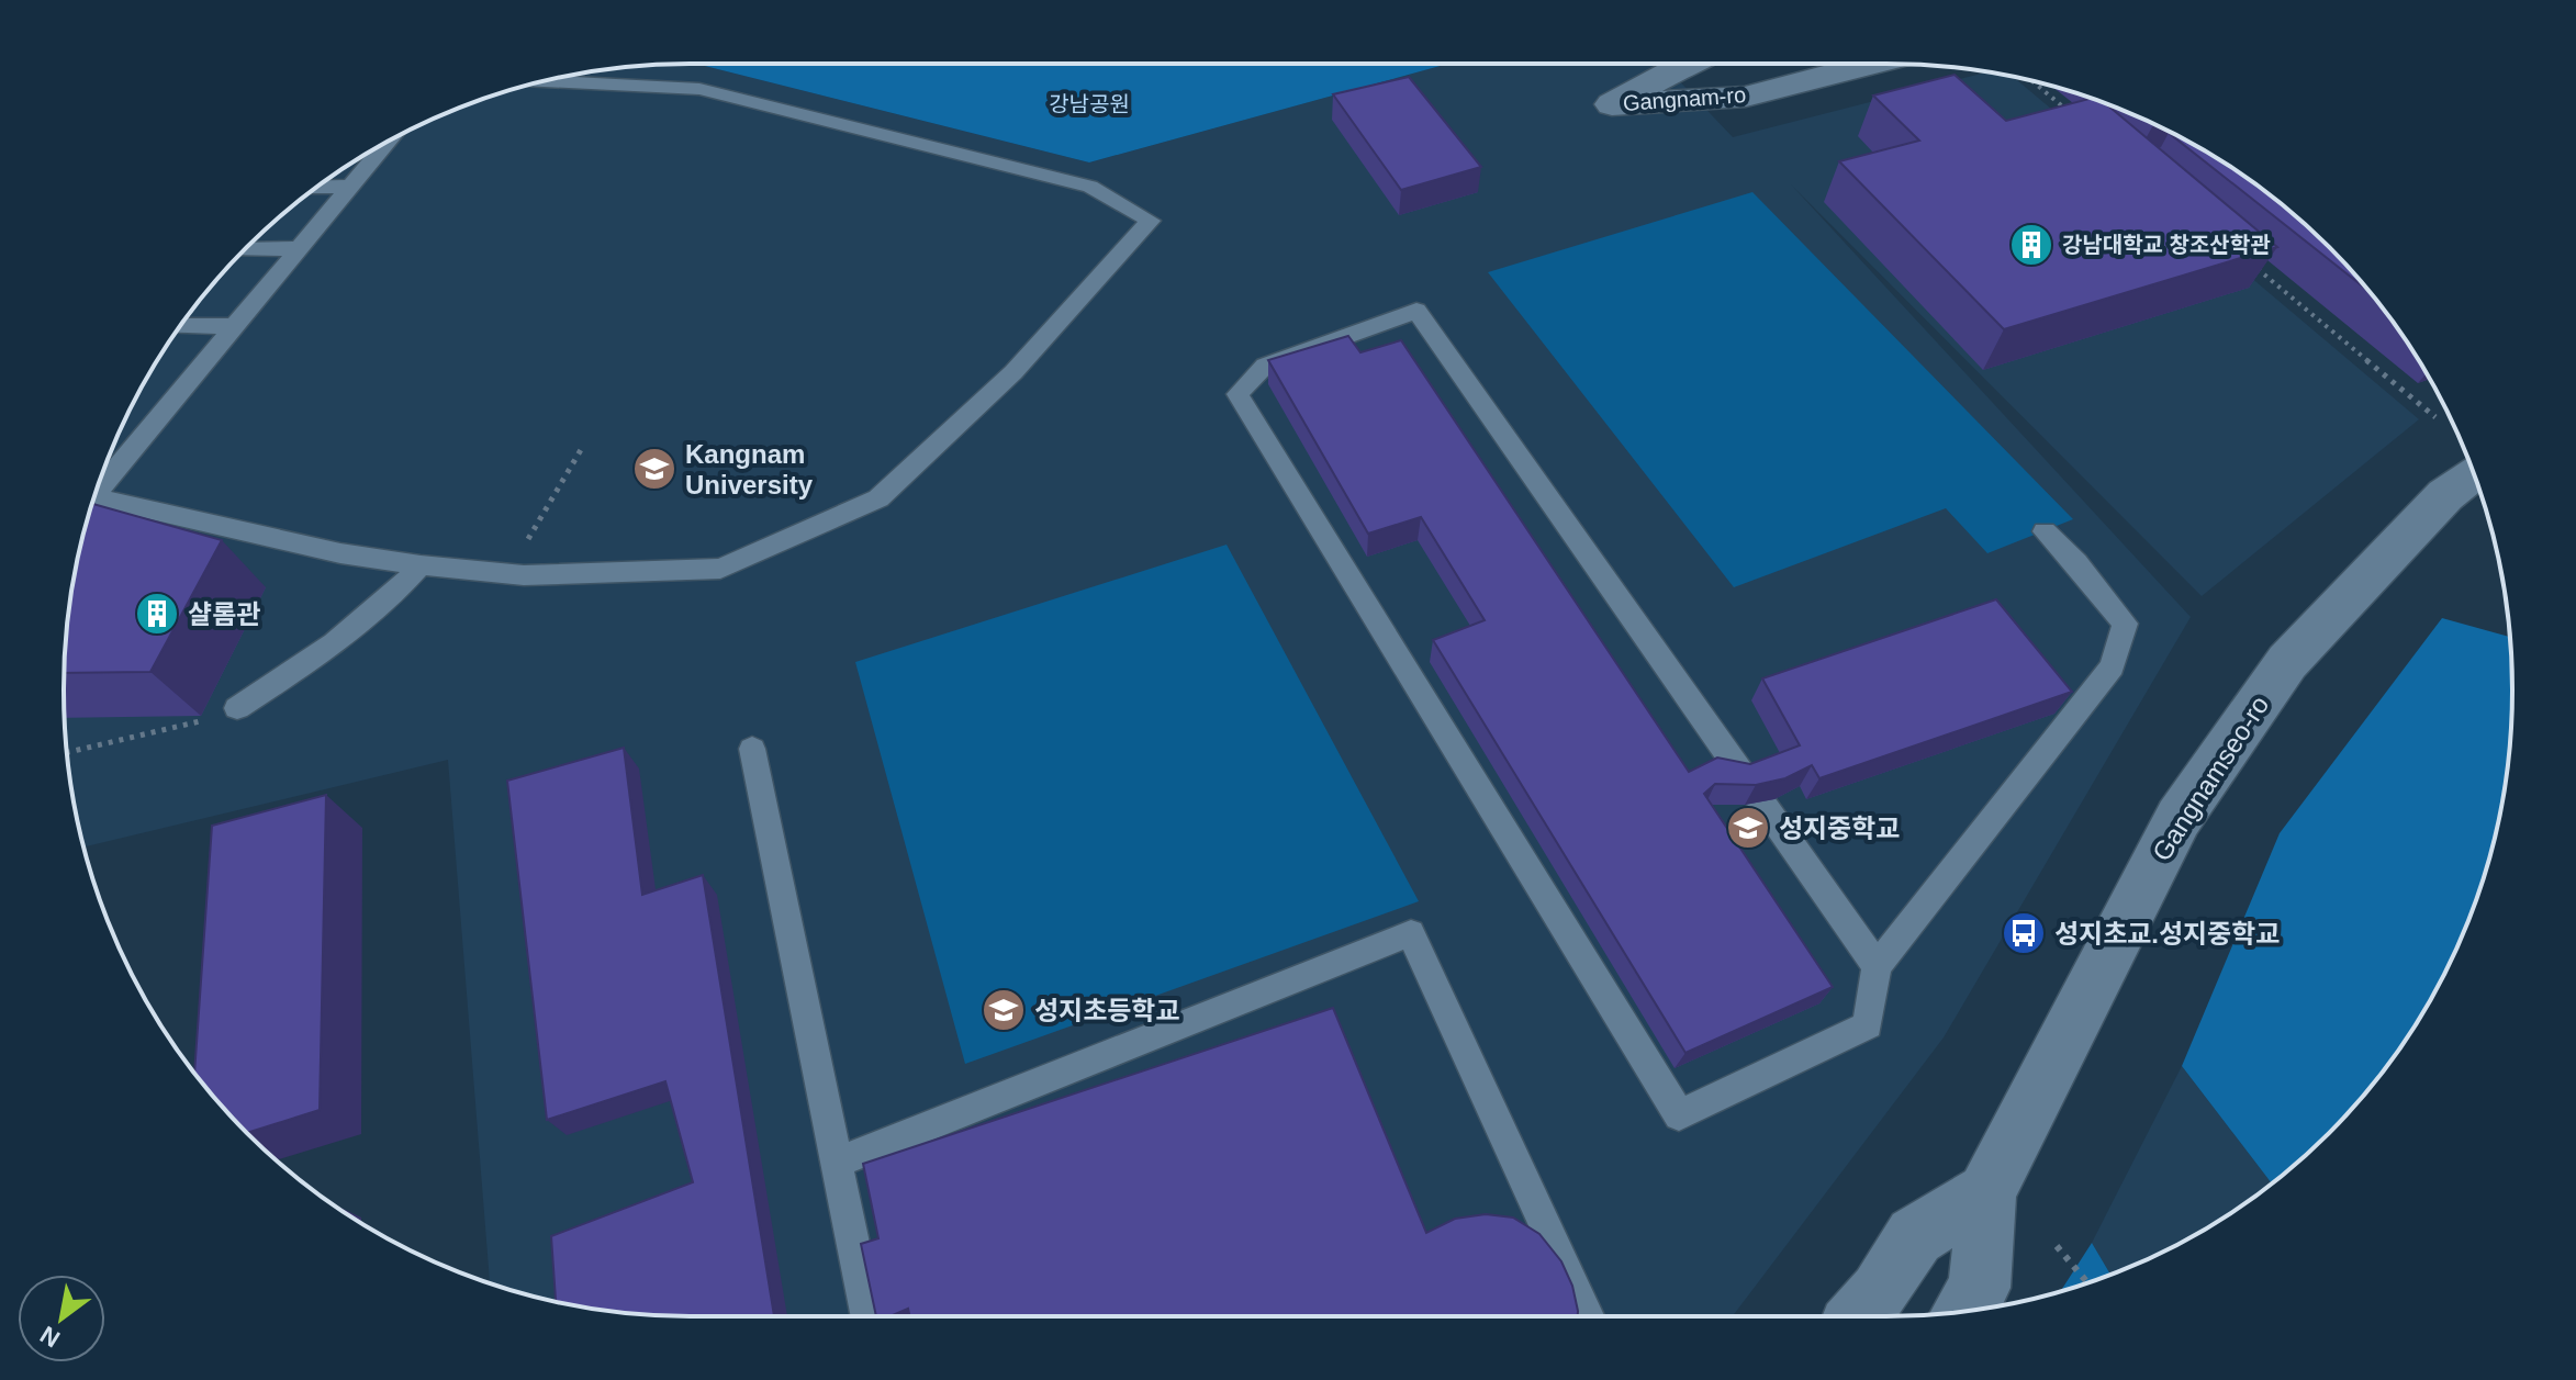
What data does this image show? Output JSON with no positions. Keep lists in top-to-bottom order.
{
  "streets": {
    "street": ["Gangnam-ro", "Gangnamseo-ro"]
  },
  "parks": ["강남공원"],
  "places": {
    "building": ["강남대학교 창조산학관", "샬롬관"],
    "school or university": ["Kangnam University", "성지중학교", "성지초등학교"],
    "bus stop": ["성지초교.성지중학교"]
  },
  "north": "bottom left"
}
